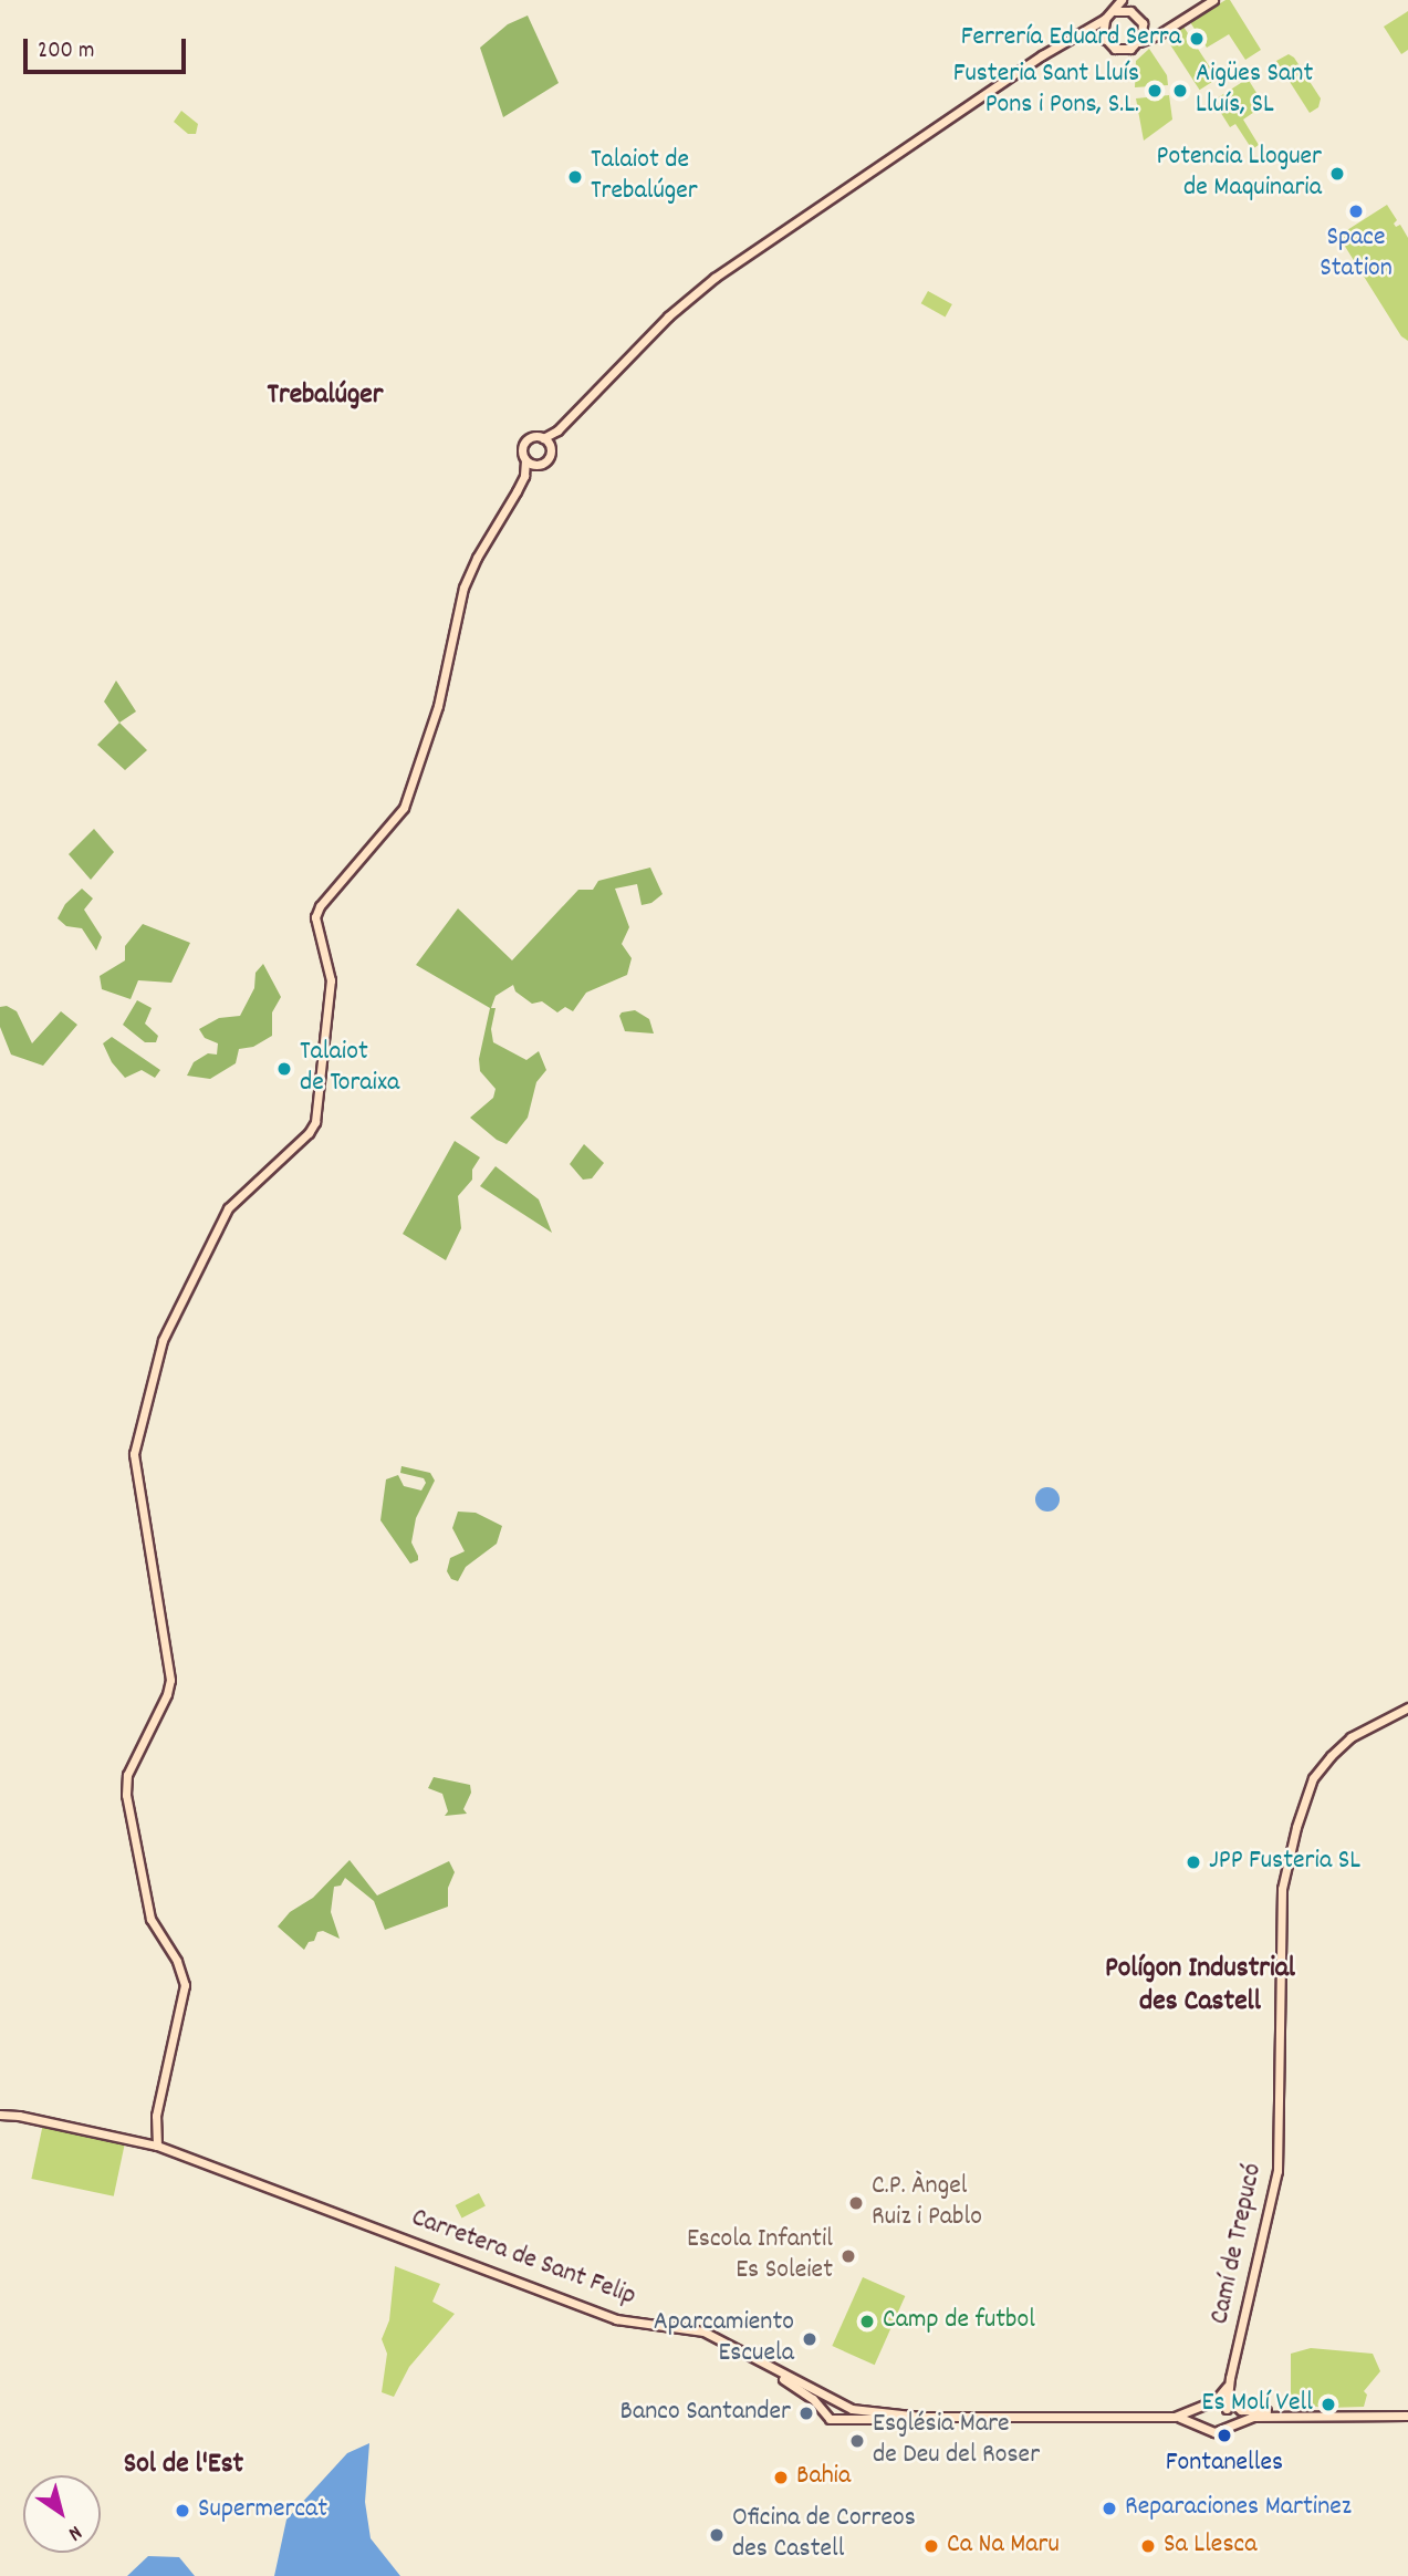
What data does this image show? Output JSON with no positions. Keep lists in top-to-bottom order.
{
  "streets": {
    "main road": ["Camí de Trepucó", "Carretera de Sant Felip"]
  },
  "districts": ["Trebalúger", "Polígon Industrial des Castell", "Sol de l'Est"],
  "places": [
    "Ferrería Eduard Serra",
    "Fusteria Sant Lluís Pons i Pons, S.L.",
    "Aigües Sant Lluís, SL",
    "Potencia Lloguer de Maquinaria",
    "Talaiot de Trebalúger",
    "Space Station",
    "Talaiot de Toraixa",
    "JPP Fusteria SL",
    "C.P. Àngel Ruiz i Pablo",
    "Escola Infantil Es Soleiet",
    "Camp de futbol",
    "Aparcamiento Escuela",
    "Es Molí Vell",
    "Banco Santander",
    "Fontanelles",
    "Església Mare de Deu del Roser",
    "Bahia",
    "Reparaciones Martinez",
    "Supermercat",
    "Oficina de Correos des Castell",
    "Ca Na Maru",
    "Sa Llesca"
  ],
  "scale_bar": "200 m",
  "north": "bottom right"
}
